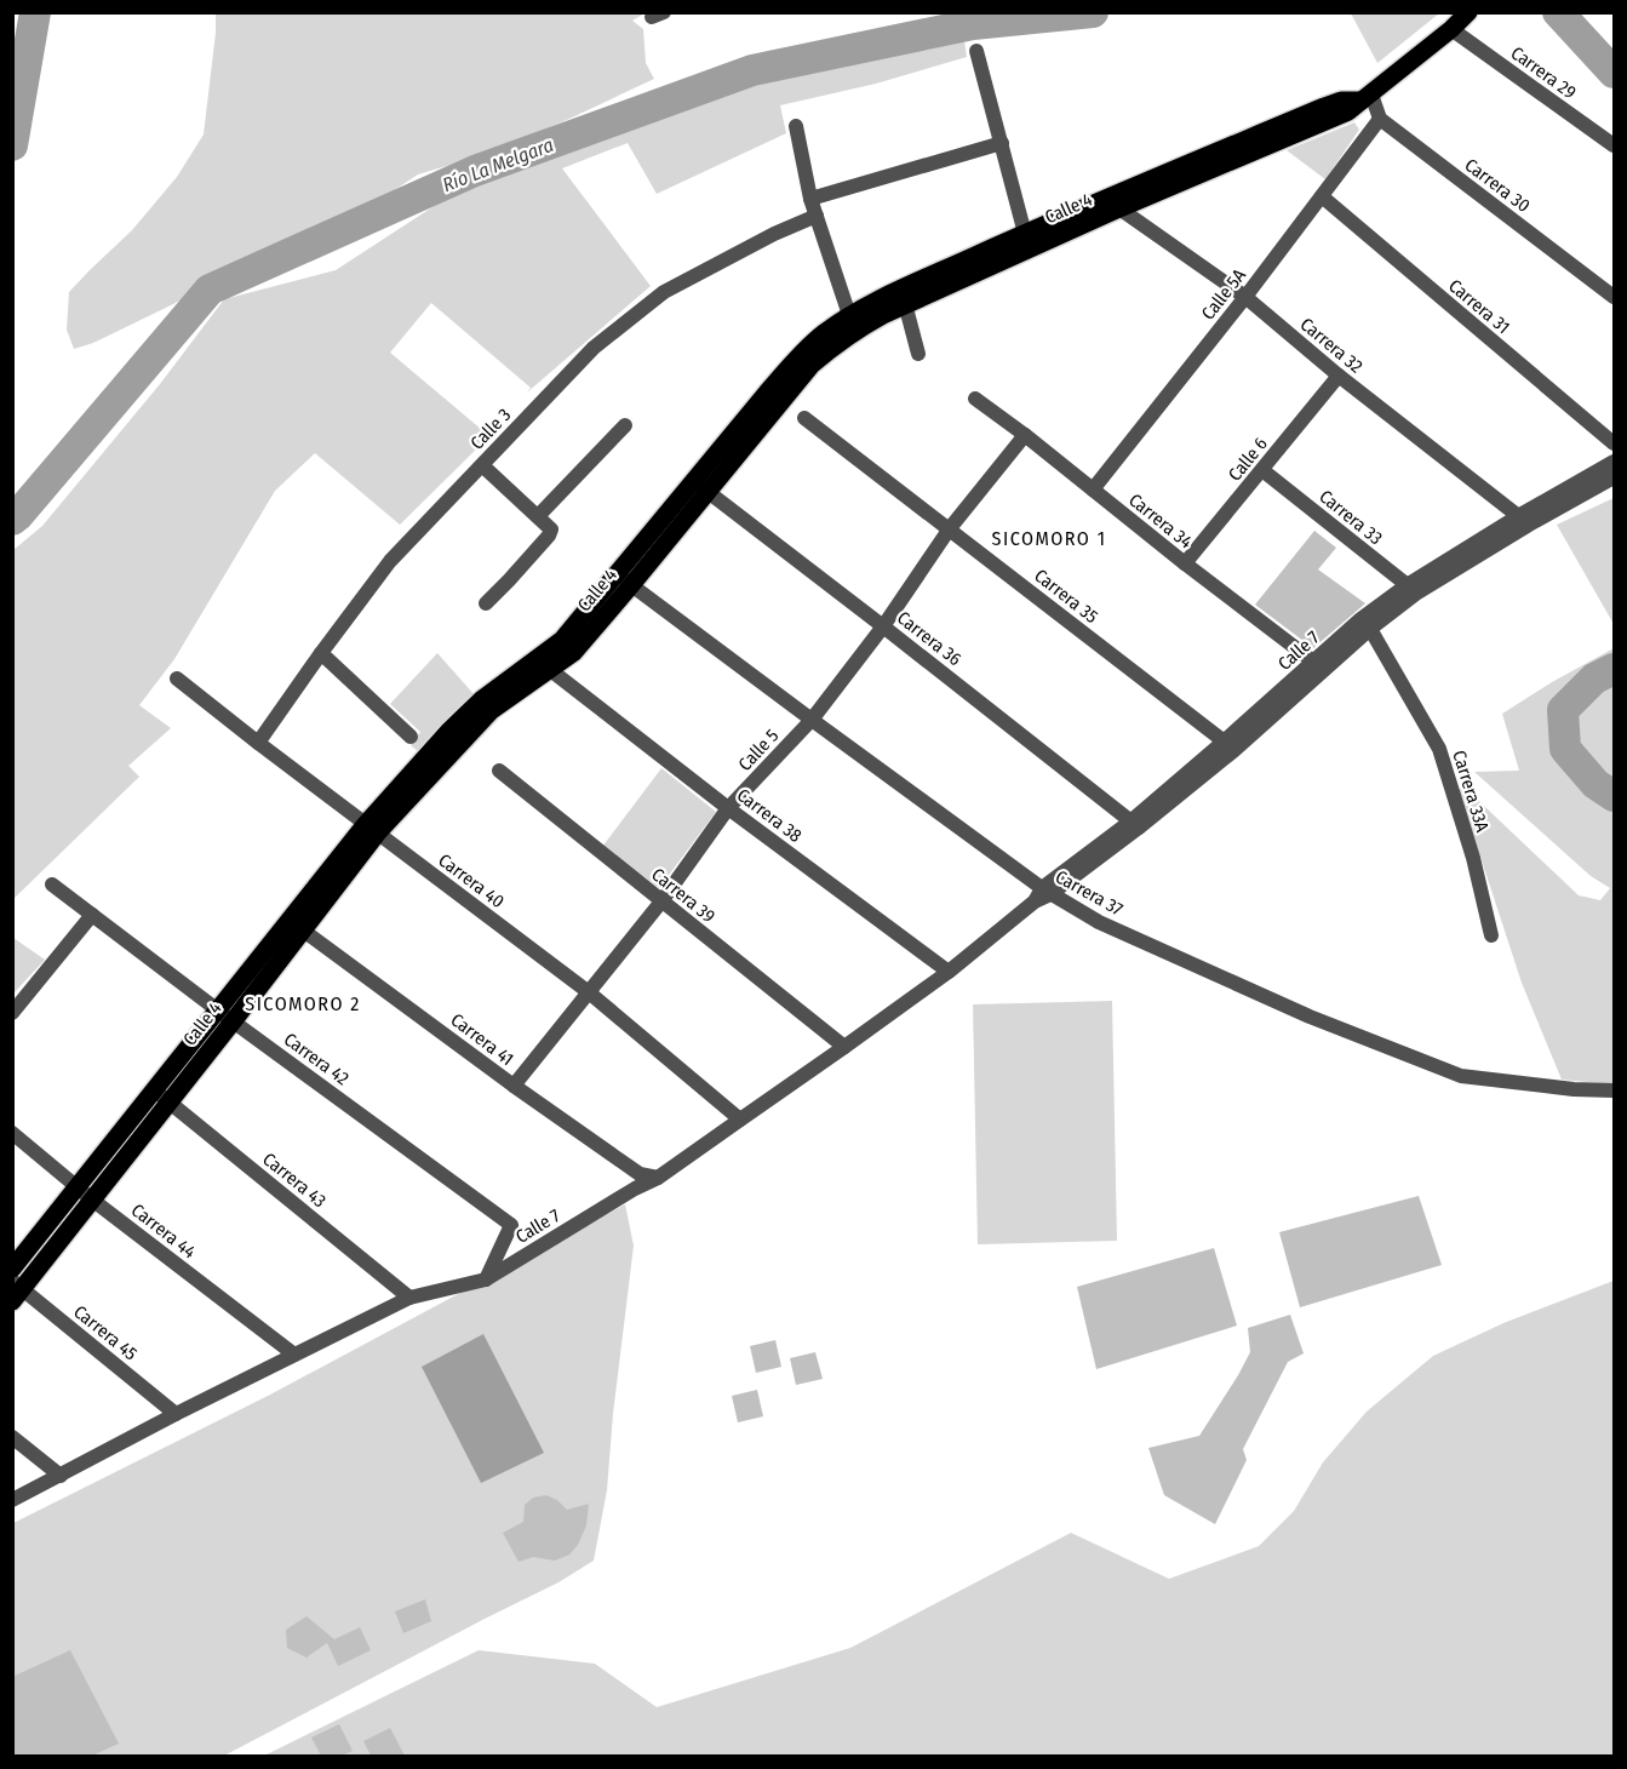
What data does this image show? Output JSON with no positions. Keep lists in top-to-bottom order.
{
  "streets": {
    "main road": ["Calle 4"],
    "street": [
      "Carrera 29",
      "Carrera 30",
      "Calle 5A",
      "Carrera 31",
      "Carrera 32",
      "Calle 3",
      "Calle 6",
      "Carrera 33",
      "Carrera 34",
      "Carrera 35",
      "Carrera 36",
      "Calle 7",
      "Calle 5",
      "Carrera 33A",
      "Carrera 38",
      "Carrera 40",
      "Carrera 37",
      "Carrera 39",
      "Carrera 41",
      "Carrera 42",
      "Carrera 43",
      "Carrera 44",
      "Carrera 45"
    ]
  },
  "crossings": [
    ["Carrera 29", "Calle 4"],
    ["Carrera 30", "Calle 5A"],
    ["Calle 4", "Carrera 32"],
    ["Calle 4", "Carrera 36"],
    ["Calle 4", "Carrera 38"],
    ["Calle 4", "Carrera 40"],
    ["Calle 4", "Carrera 37"],
    ["Calle 4", "Carrera 41"],
    ["Calle 4", "Carrera 42"],
    ["Calle 4", "Carrera 43"],
    ["Calle 4", "Carrera 44"],
    ["Calle 4", "Carrera 45"],
    ["Calle 5A", "Carrera 31"],
    ["Calle 5A", "Carrera 32"],
    ["Calle 5A", "Carrera 34"],
    ["Carrera 32", "Calle 6"],
    ["Carrera 32", "Calle 7"],
    ["Calle 3", "Carrera 40"],
    ["Calle 6", "Carrera 33"],
    ["Calle 6", "Carrera 34"],
    ["Carrera 33", "Calle 7"],
    ["Carrera 34", "Calle 7"],
    ["Carrera 34", "Calle 5"],
    ["Carrera 35", "Calle 7"],
    ["Carrera 35", "Calle 5"],
    ["Carrera 36", "Calle 7"],
    ["Carrera 36", "Calle 5"],
    ["Calle 7", "Carrera 33A"],
    ["Calle 7", "Carrera 38"],
    ["Calle 7", "Carrera 40"],
    ["Calle 7", "Carrera 37"],
    ["Calle 7", "Carrera 39"],
    ["Calle 7", "Carrera 41"],
    ["Calle 7", "Carrera 42"],
    ["Calle 7", "Carrera 43"],
    ["Calle 7", "Carrera 44"],
    ["Calle 7", "Carrera 45"],
    ["Calle 5", "Carrera 38"],
    ["Calle 5", "Carrera 40"],
    ["Calle 5", "Carrera 37"],
    ["Calle 5", "Carrera 39"],
    ["Calle 5", "Carrera 41"]
  ],
  "districts": ["SICOMORO 1", "SICOMORO 2"],
  "water": ["Río La Melgara"]
}
